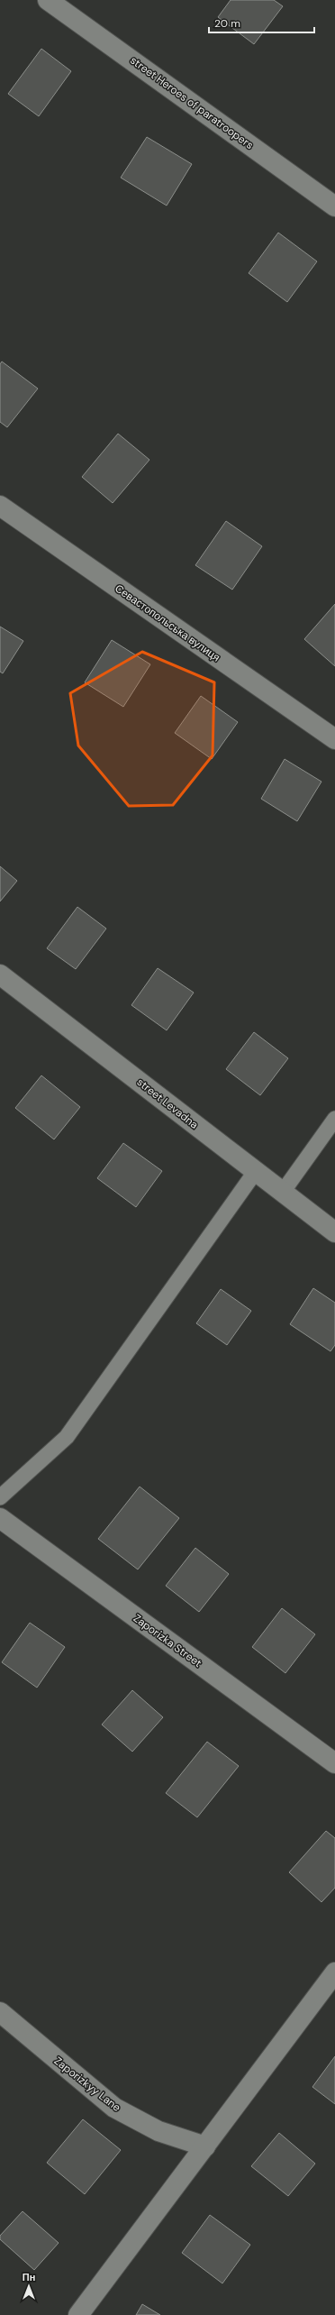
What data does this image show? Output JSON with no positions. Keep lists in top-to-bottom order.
{
  "streets": {
    "street": [
      "street Heroes of paratroopers",
      "Севастопольська вулиця",
      "street Levadna",
      "Zaporizka Street",
      "Zaporizkyy Lane"
    ]
  },
  "scale_bar": "20 m",
  "north": "top"
}
